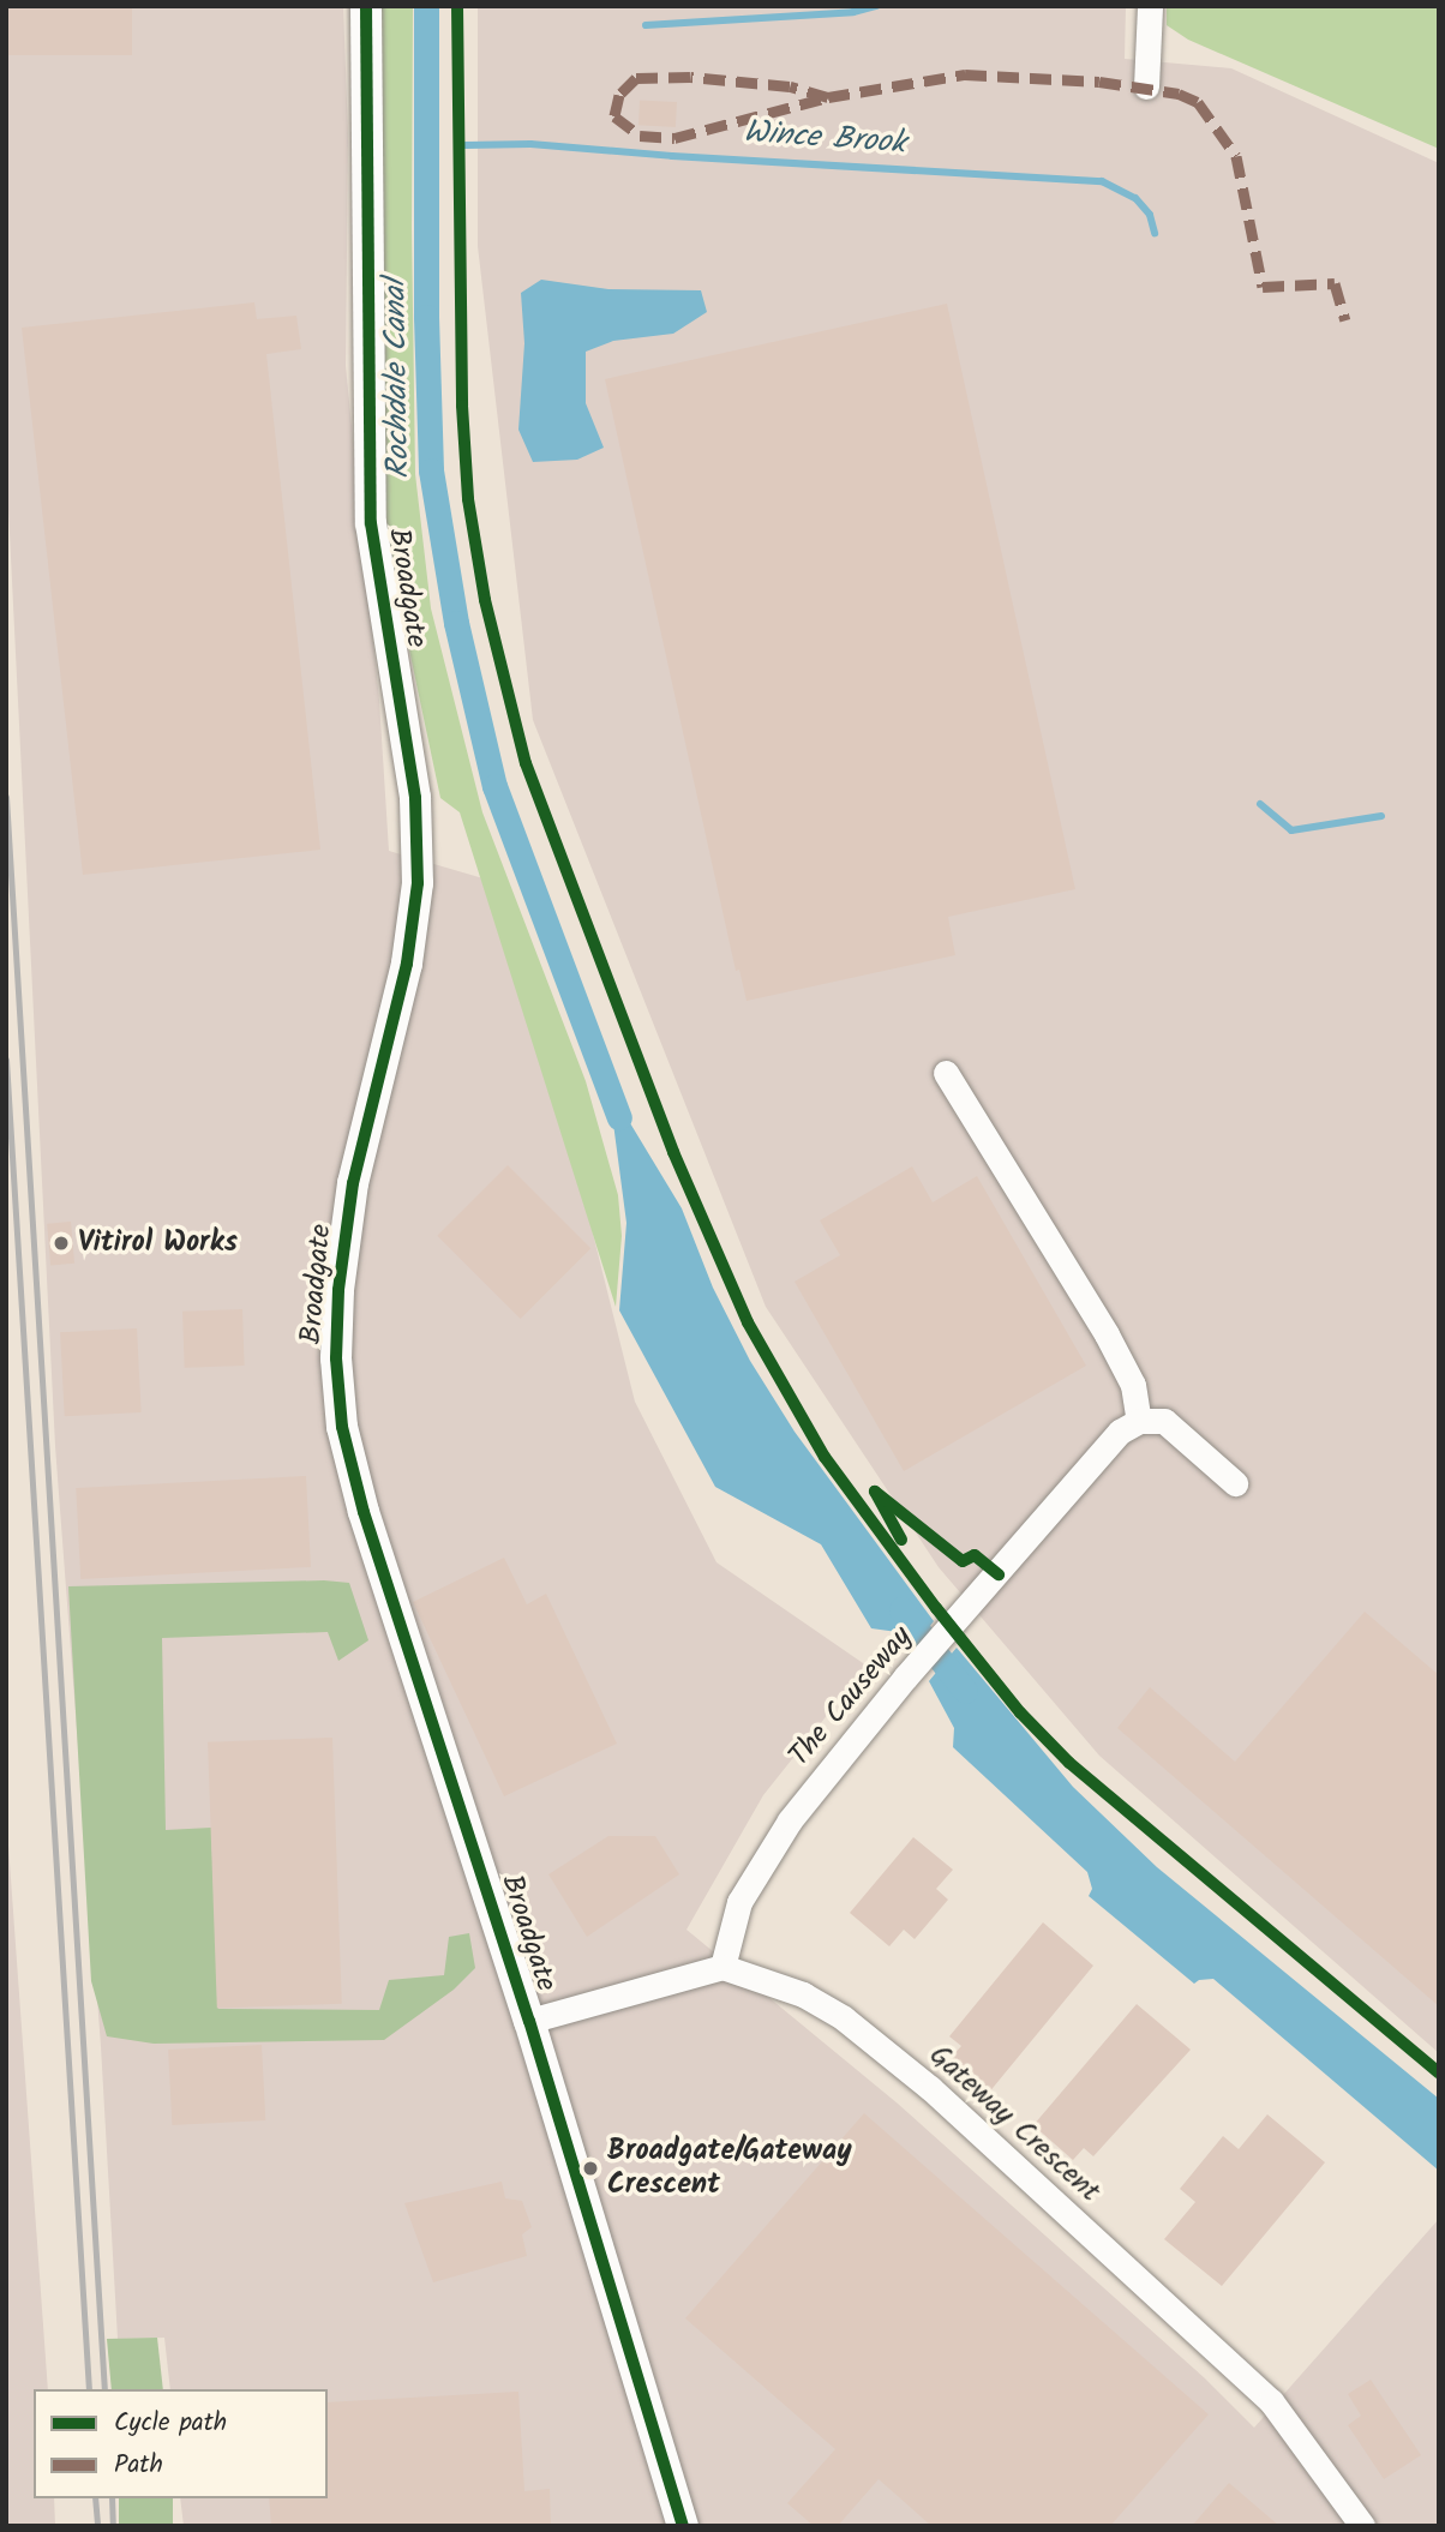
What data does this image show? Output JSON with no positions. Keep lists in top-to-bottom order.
{
  "streets": {
    "street": ["Broadgate", "The Causeway", "Gateway Crescent"]
  },
  "crossings": [
    ["The Causeway", "Gateway Crescent"]
  ],
  "water": ["Wince Brook", "Rochdale Canal"],
  "places": ["Vitirol Works", "Broadgate/Gateway Crescent"],
  "legend": ["Cycle path", "Path"]
}
